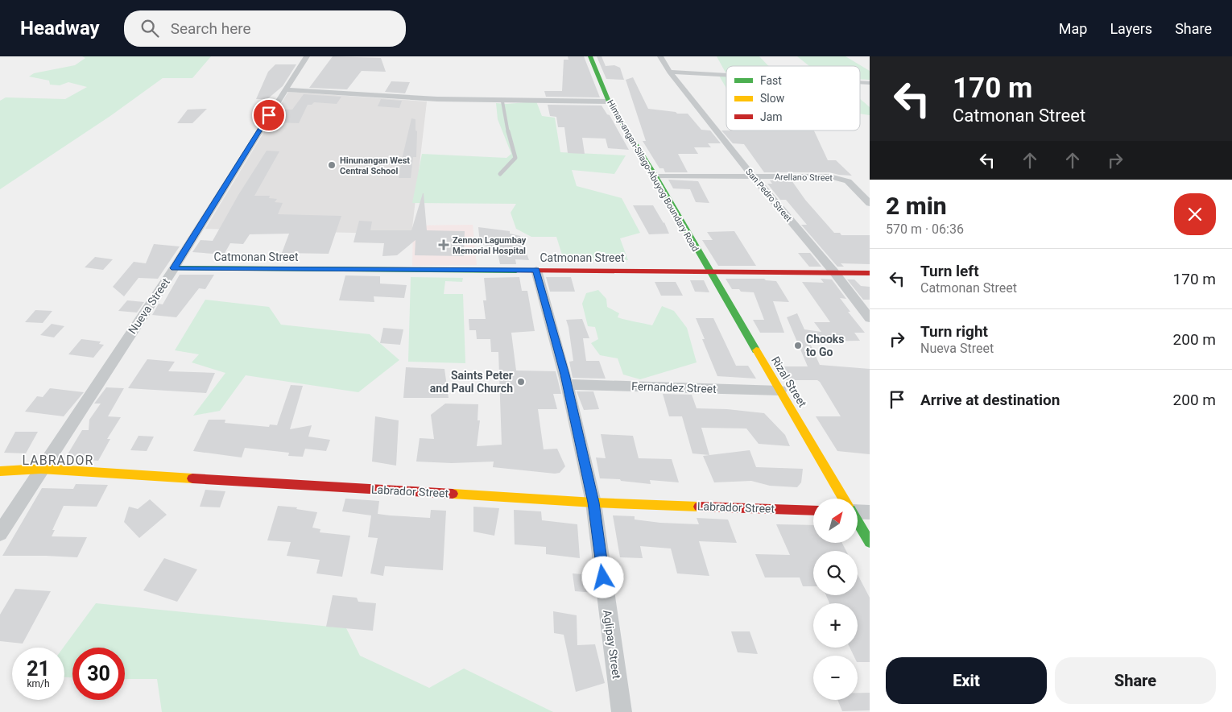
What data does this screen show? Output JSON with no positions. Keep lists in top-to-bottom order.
{
  "streets": {
    "street": [
      "Himay-angan-Silago-Abuyog Boundary Road",
      "Arellano Street",
      "San Pedro Street",
      "Catmonan Street",
      "Nueva Street",
      "Rizal Street",
      "Fernandez Street",
      "Labrador Street",
      "Aglipay Street"
    ]
  },
  "crossings": [
    ["Himay-angan-Silago-Abuyog Boundary Road", "Arellano Street"],
    ["Himay-angan-Silago-Abuyog Boundary Road", "Catmonan Street"],
    ["Himay-angan-Silago-Abuyog Boundary Road", "Rizal Street"],
    ["Arellano Street", "San Pedro Street"],
    ["San Pedro Street", "Catmonan Street"],
    ["Catmonan Street", "Nueva Street"],
    ["Catmonan Street", "Rizal Street"],
    ["Catmonan Street", "Aglipay Street"],
    ["Nueva Street", "Labrador Street"],
    ["Rizal Street", "Fernandez Street"],
    ["Fernandez Street", "Aglipay Street"],
    ["Labrador Street", "Aglipay Street"]
  ],
  "districts": ["LABRADOR"],
  "places": {
    "other": ["Hinunangan West Central School", "Chooks to Go", "Saints Peter and Paul Church"],
    "health": ["Zennon Lagumbay Memorial Hospital"]
  },
  "legend": ["Fast", "Slow", "Jam"],
  "north": "top right",
  "page": {
    "header": "Headway",
    "search": "Search here",
    "nav": ["Map", "Layers", "Share"],
    "turn": ["170 m", "Catmonan Street"],
    "heading": ["2 min", "570 m · 06:36"],
    "list": [
      {
        "name": "Turn left",
        "note": "Catmonan Street",
        "value": "170 m"
      },
      {
        "name": "Turn right",
        "note": "Nueva Street",
        "value": "200 m"
      },
      {
        "name": "Arrive at destination",
        "value": "200 m"
      }
    ],
    "map_buttons": ["+", "−"],
    "speed": "21 km/h",
    "limit": "30",
    "buttons": ["Exit", "Share"]
  }
}
